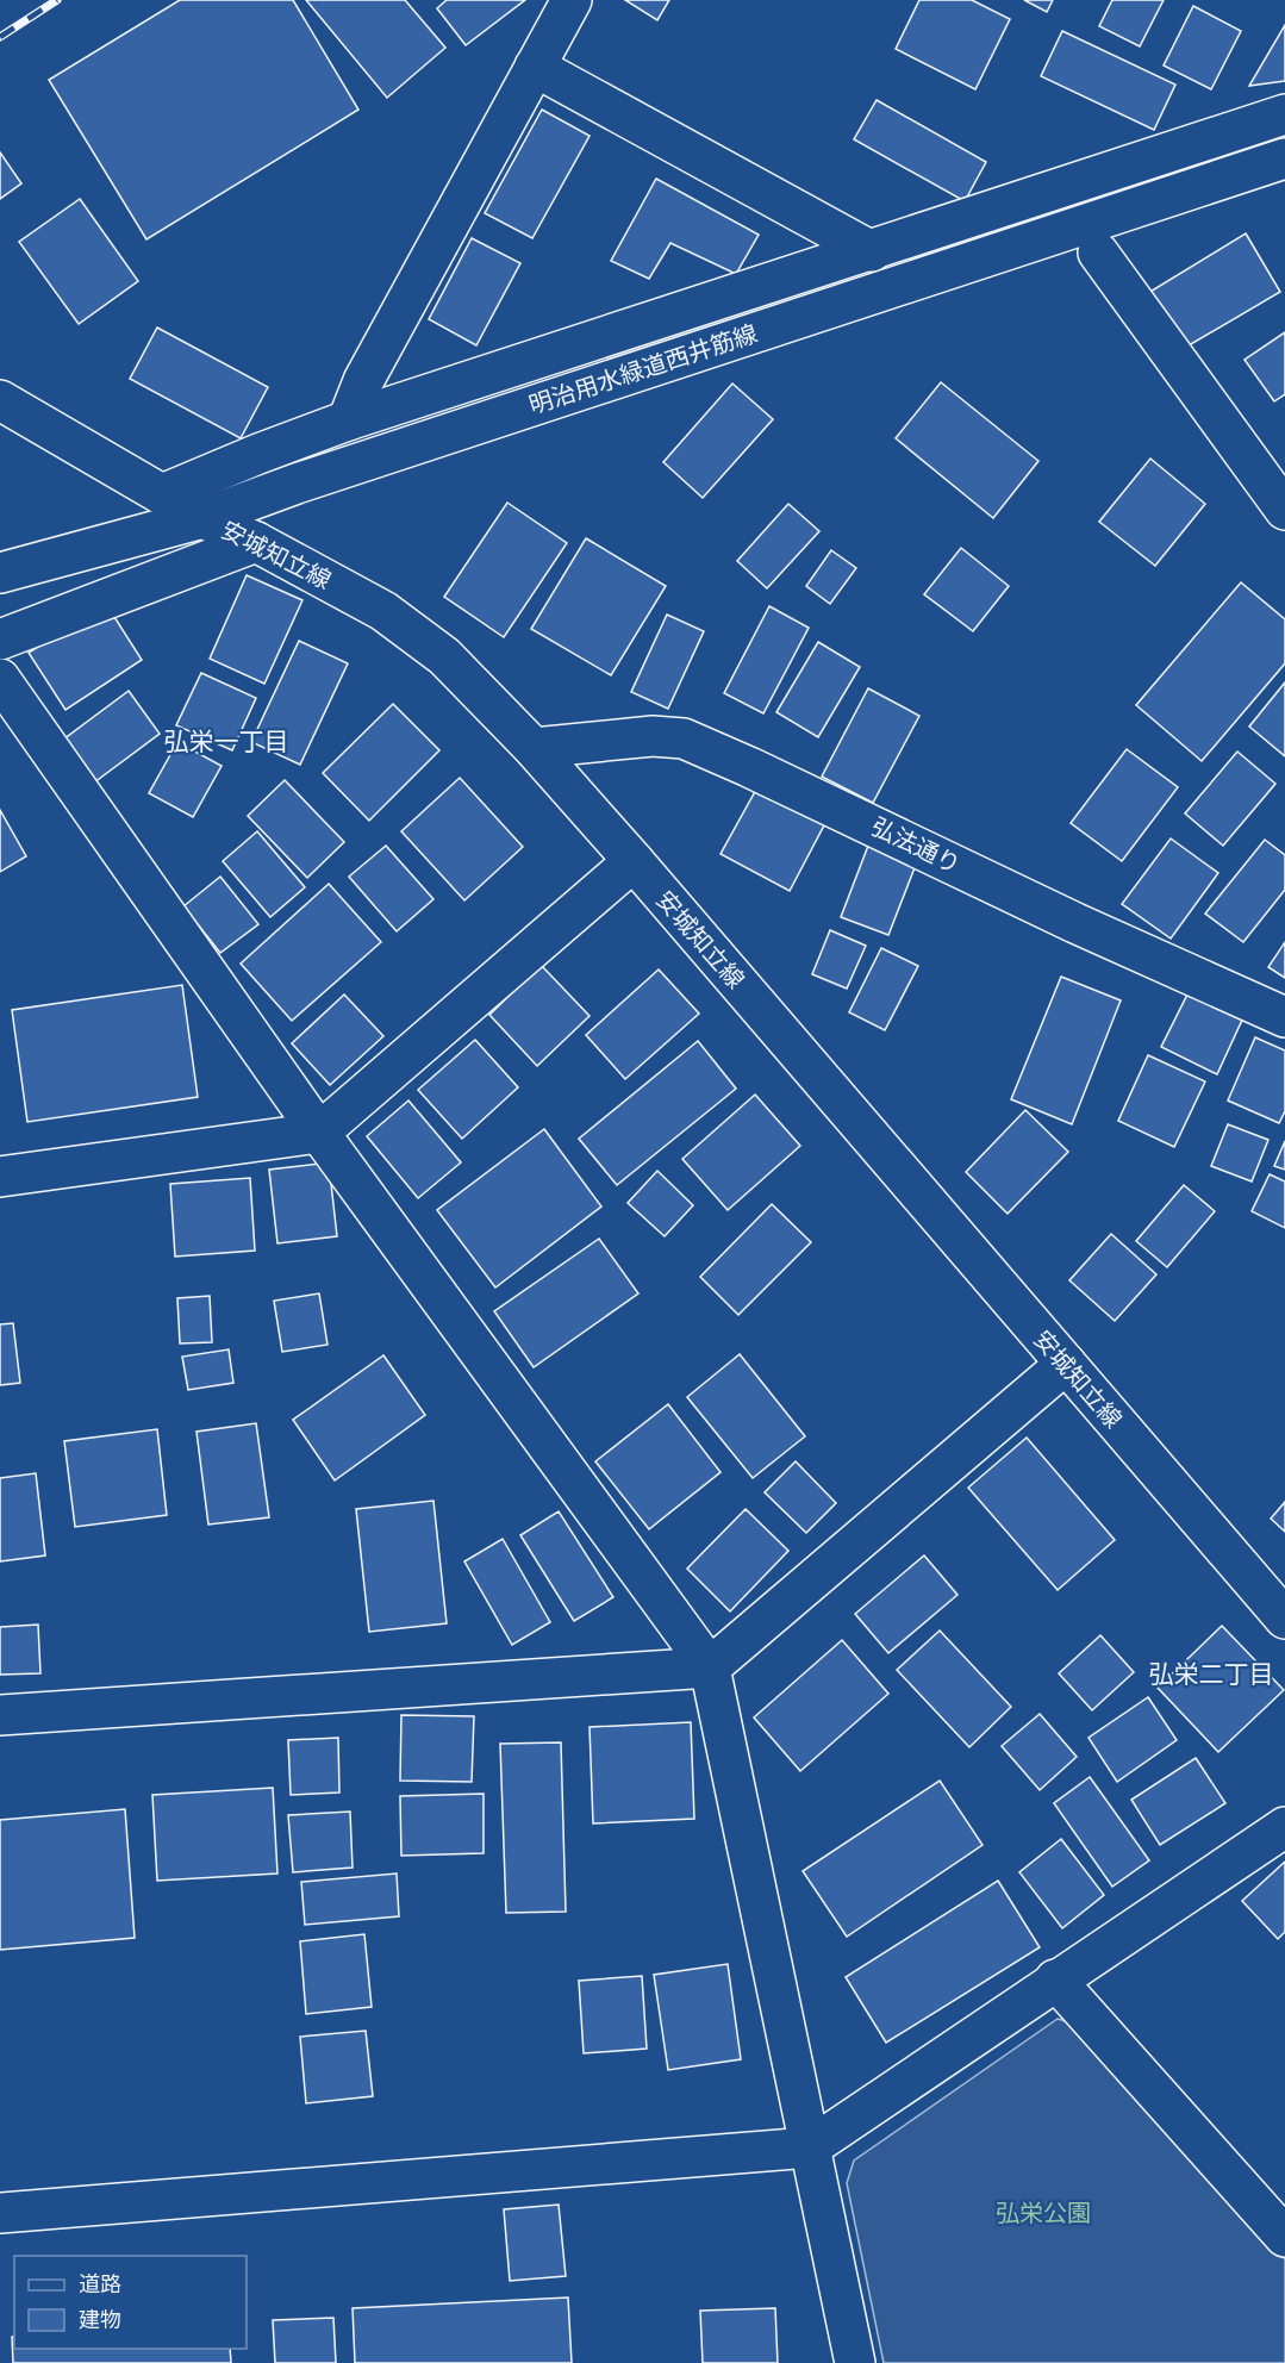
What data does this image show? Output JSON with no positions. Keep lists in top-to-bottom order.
{
  "streets": {
    "street": ["明治用水緑道西井筋線", "安城知立線", "弘法通り"]
  },
  "crossings": [
    ["明治用水緑道西井筋線", "安城知立線"],
    ["安城知立線", "弘法通り"]
  ],
  "districts": ["弘栄一丁目", "弘栄二丁目"],
  "parks": ["弘栄公園"],
  "legend": ["道路", "建物"]
}
